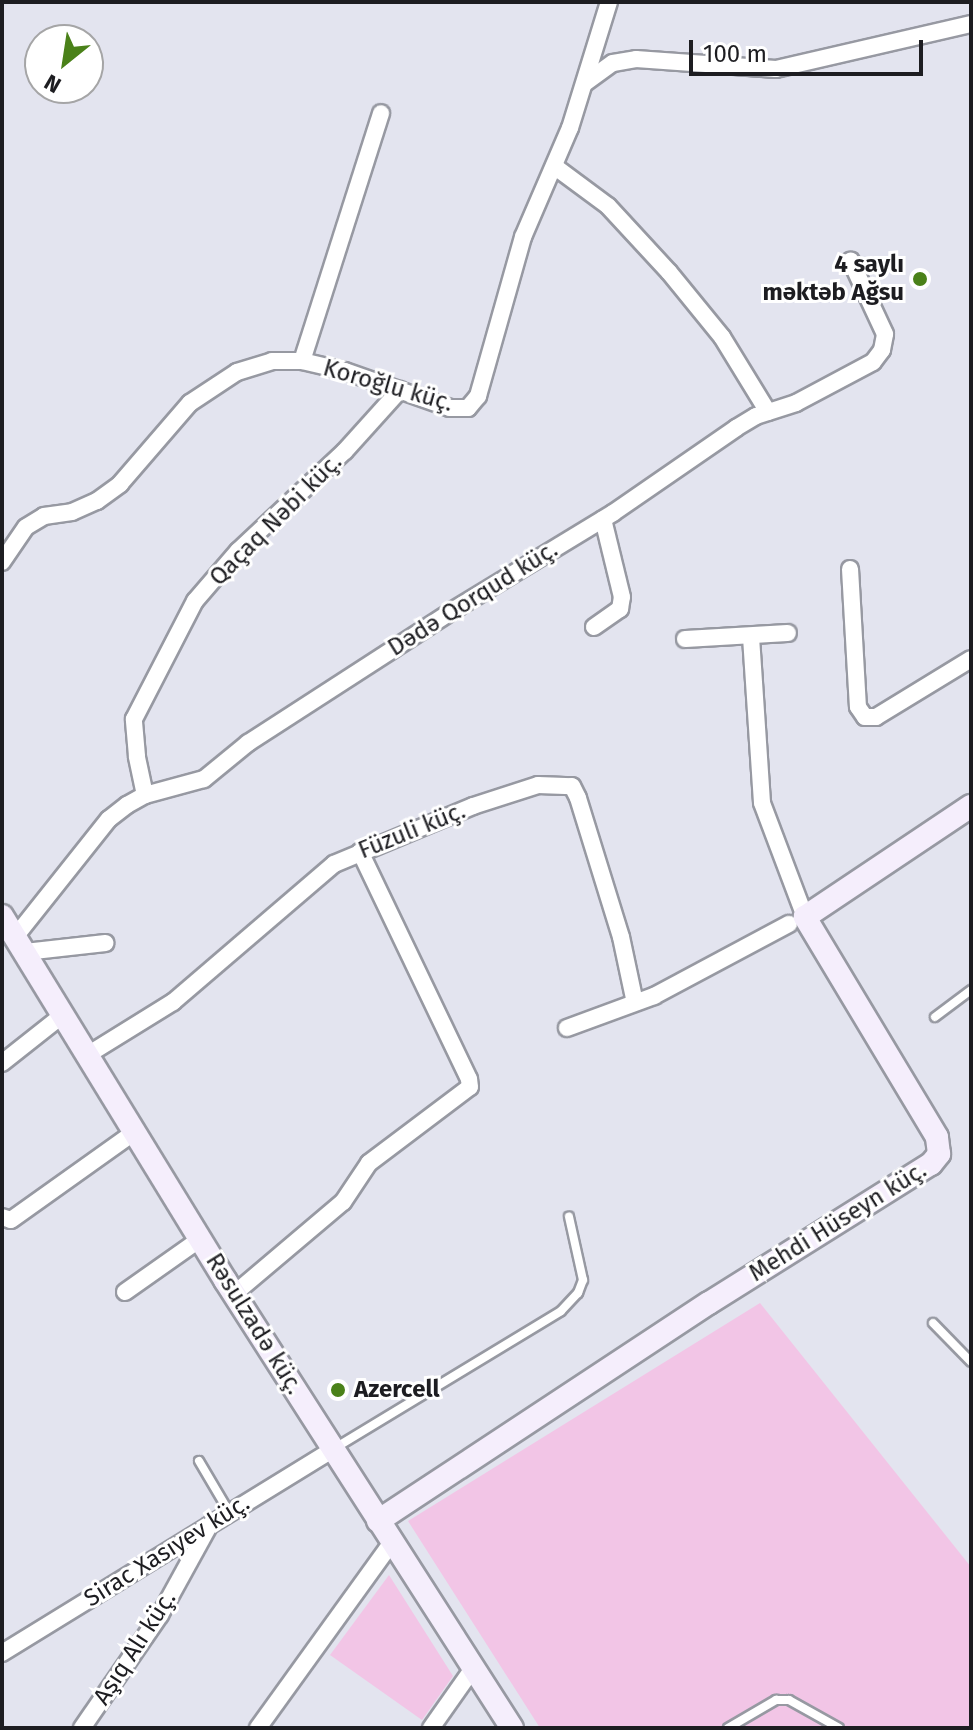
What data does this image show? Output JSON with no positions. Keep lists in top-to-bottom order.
{
  "streets": {
    "street": [
      "Koroğlu küç.",
      "Qaçaq Nəbi küç.",
      "Dədə Qorqud küç.",
      "Füzuli küç.",
      "Mehdi Hüseyn küç.",
      "Rəsulzadə küç.",
      "Sirac Xasıyev küç.",
      "Aşıq Alı küç."
    ]
  },
  "crossings": [
    ["Koroğlu küç.", "Qaçaq Nəbi küç."],
    ["Qaçaq Nəbi küç.", "Dədə Qorqud küç."],
    ["Dədə Qorqud küç.", "Rəsulzadə küç."],
    ["Füzuli küç.", "Rəsulzadə küç."],
    ["Mehdi Hüseyn küç.", "Rəsulzadə küç."],
    ["Rəsulzadə küç.", "Sirac Xasıyev küç."],
    ["Sirac Xasıyev küç.", "Aşıq Alı küç."]
  ],
  "places": ["4 saylı məktəb Ağsu", "Azercell"],
  "scale_bar": "100 m",
  "north": "bottom left"
}
